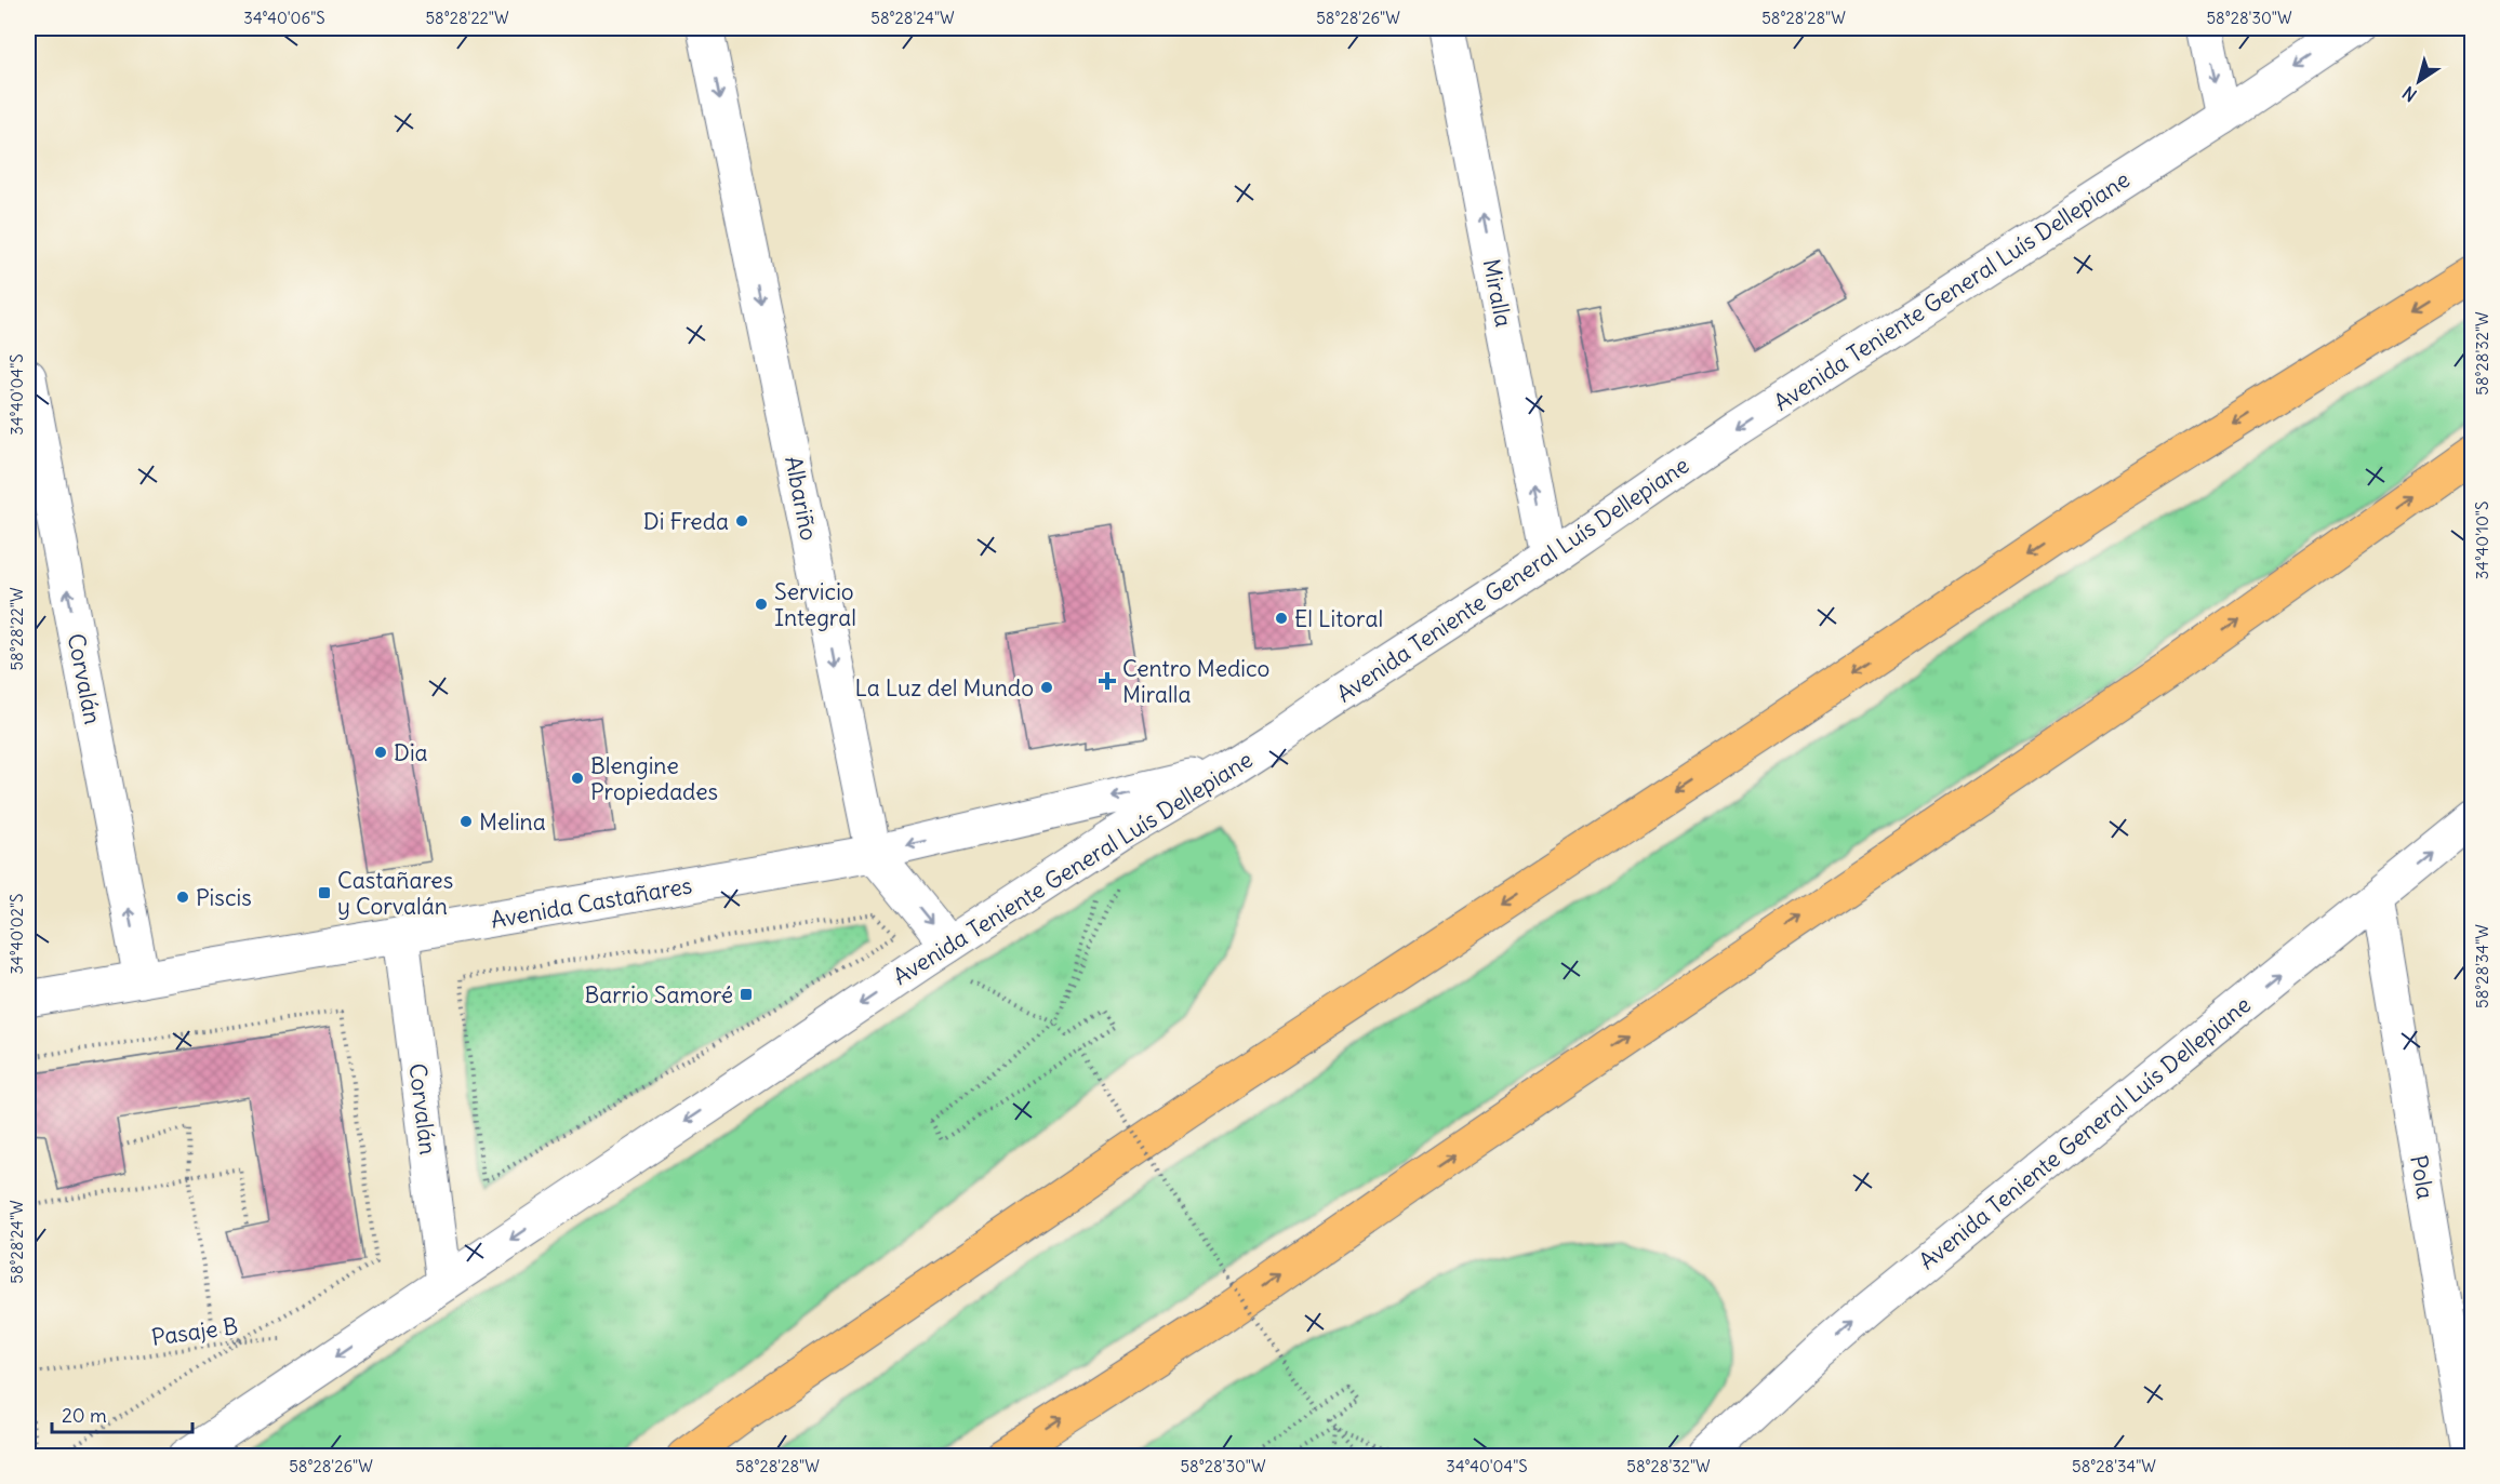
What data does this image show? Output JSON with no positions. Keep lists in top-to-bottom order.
{
  "streets": {
    "street": [
      "Avenida Teniente General Luís Dellepiane",
      "Miralla",
      "Albariño",
      "Corvalán",
      "Avenida Castañares",
      "Pola"
    ],
    "path": ["Pasaje B"]
  },
  "crossings": [
    ["Avenida Teniente General Luís Dellepiane", "Miralla"],
    ["Avenida Teniente General Luís Dellepiane", "Albariño"],
    ["Avenida Teniente General Luís Dellepiane", "Corvalán"],
    ["Avenida Teniente General Luís Dellepiane", "Avenida Castañares"],
    ["Avenida Teniente General Luís Dellepiane", "Pola"],
    ["Albariño", "Avenida Castañares"],
    ["Corvalán", "Avenida Castañares"]
  ],
  "one_way": ["Miralla", "Albariño", "Corvalán"],
  "places": {
    "other": [
      "Di Freda",
      "Servicio Integral",
      "El Litoral",
      "La Luz del Mundo",
      "Dia",
      "Blengine Propiedades",
      "Melina",
      "Piscis"
    ],
    "health": ["Centro Medico Miralla"],
    "transit": ["Castañares y Corvalán", "Barrio Samoré"]
  },
  "scale_bar": "20 m",
  "north": "bottom left",
  "coordinates": [
    "34°40'06\"S",
    "58°28'22\"W",
    "58°28'24\"W",
    "58°28'26\"W",
    "58°28'28\"W",
    "58°28'30\"W",
    "58°28'32\"W",
    "34°40'04\"S",
    "34°40'10\"S",
    "34°40'02\"S",
    "58°28'34\"W"
  ]
}
